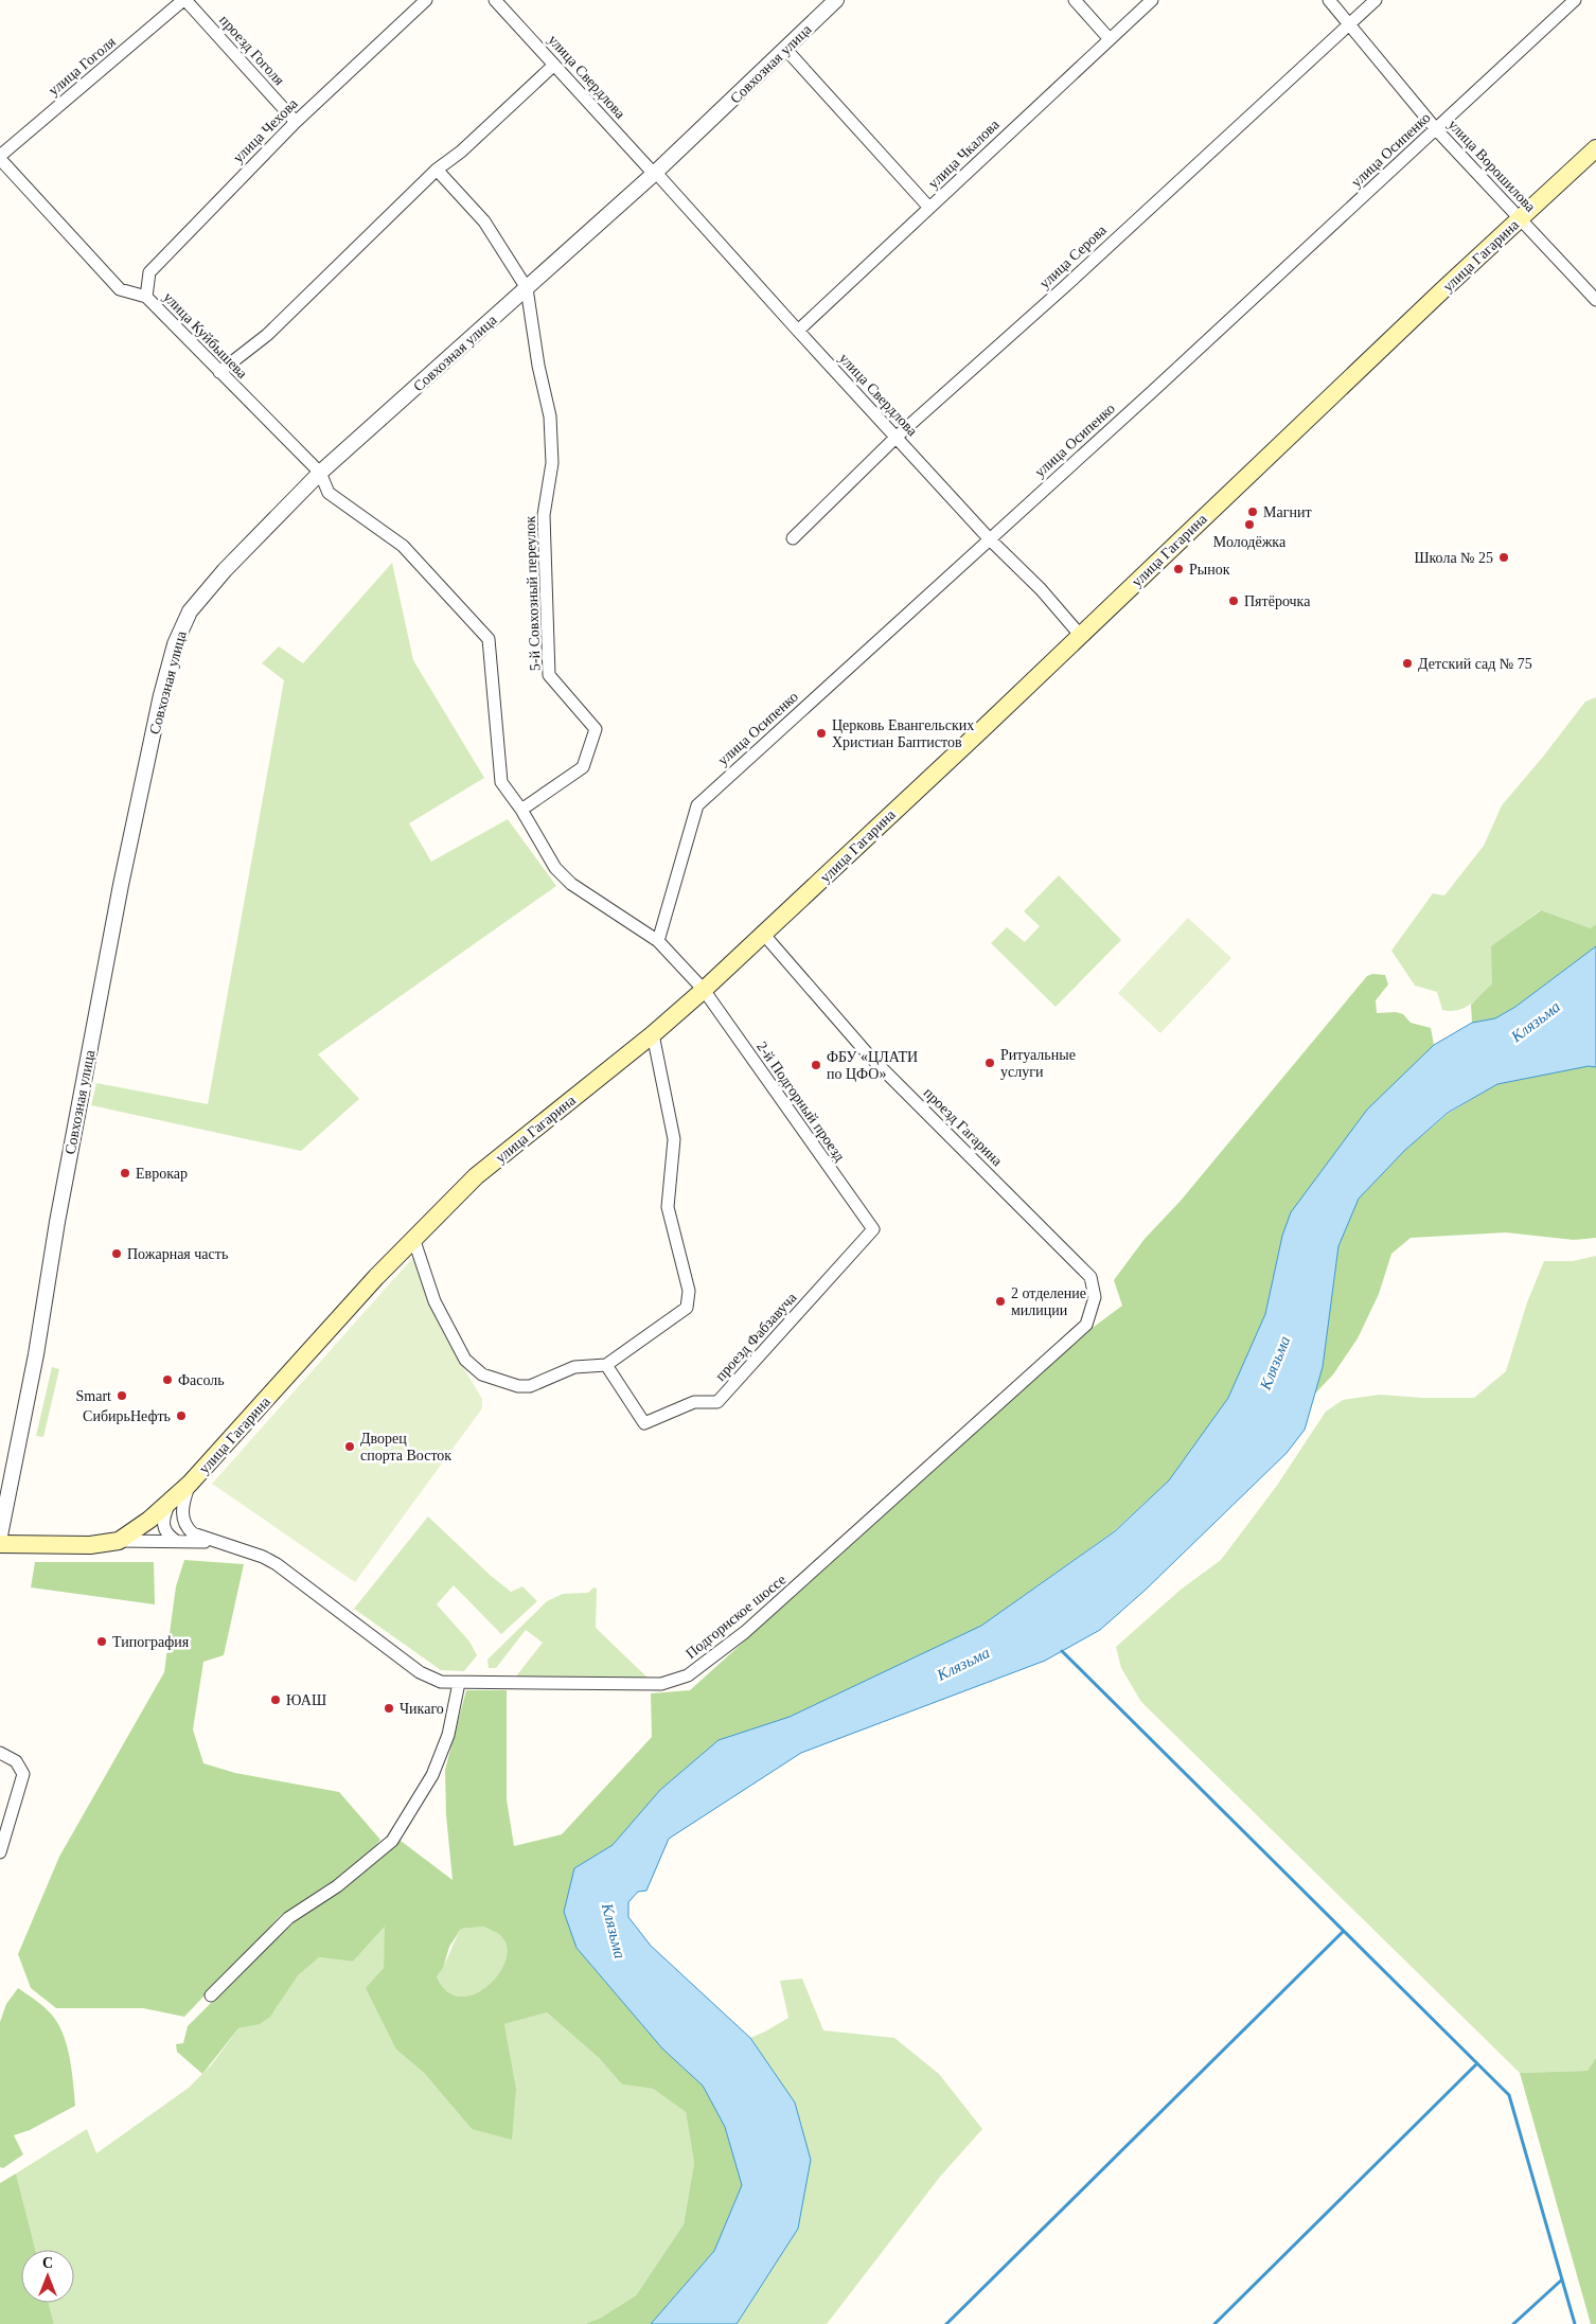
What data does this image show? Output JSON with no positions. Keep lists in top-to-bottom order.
{
  "streets": {
    "main road": ["улица Гагарина"],
    "street": [
      "проезд Гоголя",
      "Совхозная улица",
      "улица Гоголя",
      "улица Свердлова",
      "улица Чехова",
      "улица Осипенко",
      "улица Чкалова",
      "улица Ворошилова",
      "улица Серова",
      "улица Куйбышева",
      "5-й Совхозный переулок",
      "2-й Подгорный проезд",
      "проезд Гагарина",
      "проезд Фабзавуча",
      "Подгорнское шоссе"
    ]
  },
  "crossings": [
    ["проезд Гоголя", "улица Гоголя"],
    ["проезд Гоголя", "улица Чехова"],
    ["Совхозная улица", "улица Свердлова"],
    ["Совхозная улица", "улица Куйбышева"],
    ["Совхозная улица", "5-й Совхозный переулок"],
    ["улица Гоголя", "улица Куйбышева"],
    ["улица Свердлова", "улица Осипенко"],
    ["улица Свердлова", "улица Чкалова"],
    ["улица Свердлова", "улица Гагарина"],
    ["улица Свердлова", "улица Серова"],
    ["улица Чехова", "улица Куйбышева"],
    ["улица Осипенко", "улица Ворошилова"],
    ["улица Осипенко", "2-й Подгорный проезд"],
    ["улица Ворошилова", "улица Гагарина"],
    ["улица Ворошилова", "улица Серова"],
    ["улица Гагарина", "2-й Подгорный проезд"],
    ["улица Гагарина", "проезд Гагарина"],
    ["улица Гагарина", "Подгорнское шоссе"],
    ["улица Куйбышева", "5-й Совхозный переулок"],
    ["улица Куйбышева", "2-й Подгорный проезд"],
    ["5-й Совхозный переулок", "2-й Подгорный проезд"],
    ["2-й Подгорный проезд", "проезд Фабзавуча"],
    ["проезд Гагарина", "Подгорнское шоссе"]
  ],
  "water": ["Клязьма"],
  "places": [
    "Магнит",
    "Молодёжка",
    "Школа № 25",
    "Рынок",
    "Пятёрочка",
    "Детский сад № 75",
    "Церковь Евангельских Христиан Баптистов",
    "Ритуальные услуги",
    "ФБУ «ЦЛАТИ по ЦФО»",
    "Еврокар",
    "Пожарная часть",
    "2 отделение милиции",
    "Фасоль",
    "Smart",
    "СибирьНефть",
    "Дворец спорта Восток",
    "Типография",
    "ЮАШ",
    "Чикаго"
  ],
  "north": "top"
}
